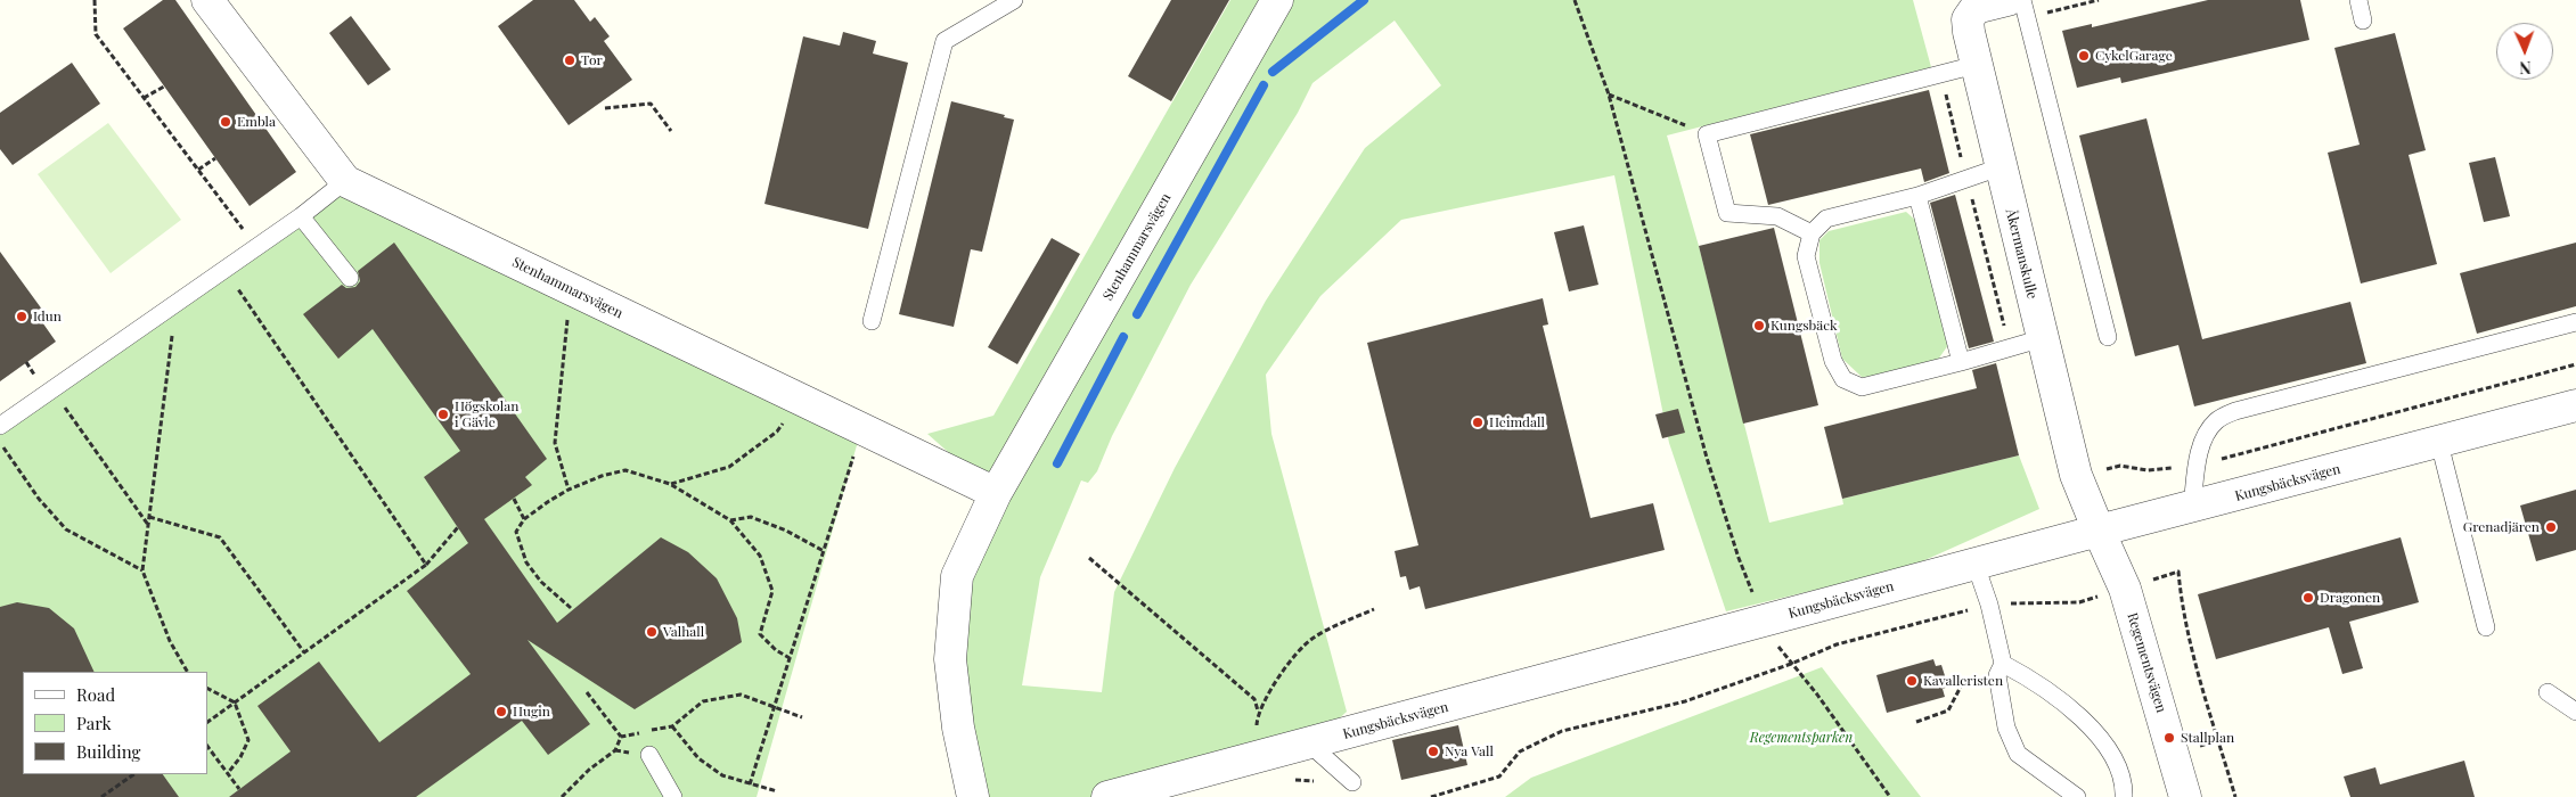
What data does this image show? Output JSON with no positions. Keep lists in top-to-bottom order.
{
  "streets": {
    "street": [
      "Stenhammarsvägen",
      "Åkermanskulle",
      "Kungsbäcksvägen",
      "Regementsvägen"
    ]
  },
  "crossings": [
    ["Åkermanskulle", "Kungsbäcksvägen"],
    ["Åkermanskulle", "Regementsvägen"],
    ["Kungsbäcksvägen", "Regementsvägen"]
  ],
  "parks": ["Regementsparken"],
  "places": [
    "CykelGarage",
    "Tor",
    "Embla",
    "Idun",
    "Kungsbäck",
    "Högskolan i Gävle",
    "Heimdall",
    "Grenadjären",
    "Dragonen",
    "Valhall",
    "Kavalleristen",
    "Hugin",
    "Stallplan",
    "Nya Vall"
  ],
  "legend": ["Road", "Park", "Building"],
  "north": "bottom"
}
